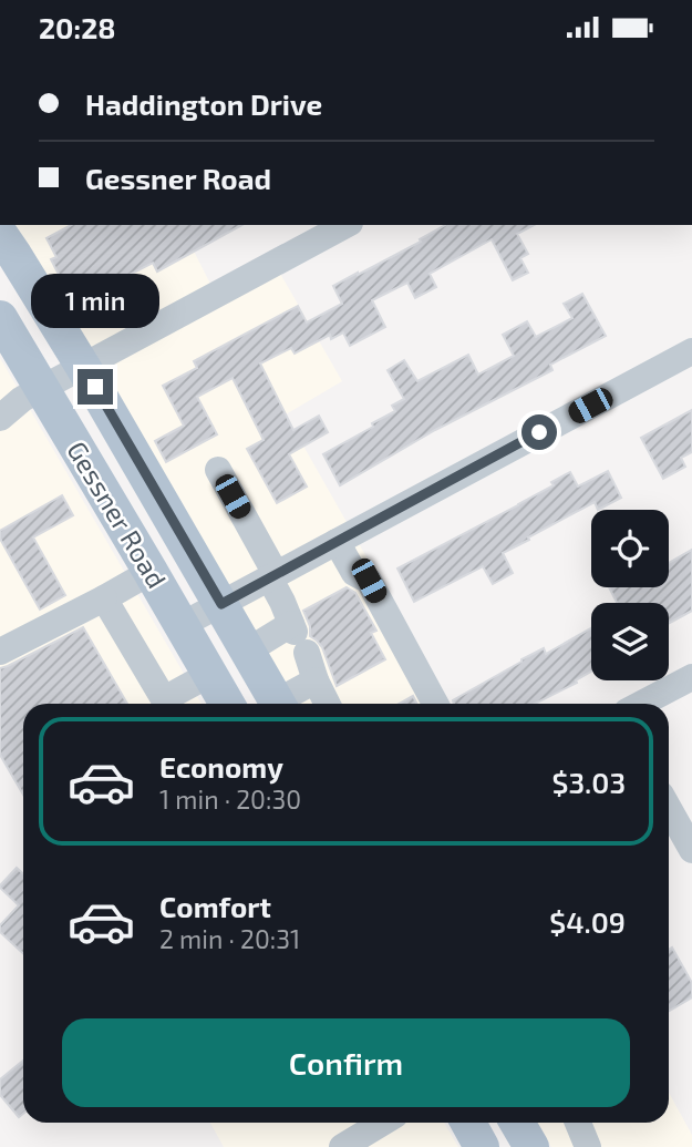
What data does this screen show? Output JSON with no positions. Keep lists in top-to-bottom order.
{
  "streets": {
    "main road": ["Gessner Road"]
  },
  "page": {
    "status": "20:28",
    "banner": ["Haddington Drive", "Gessner Road"],
    "bubble": "1 min",
    "list": [
      {
        "name": "Economy",
        "note": "1 min · 20:30",
        "value": "$3.03"
      },
      {
        "name": "Comfort",
        "note": "2 min · 20:31",
        "value": "$4.09"
      }
    ],
    "buttons": "Confirm"
  }
}
